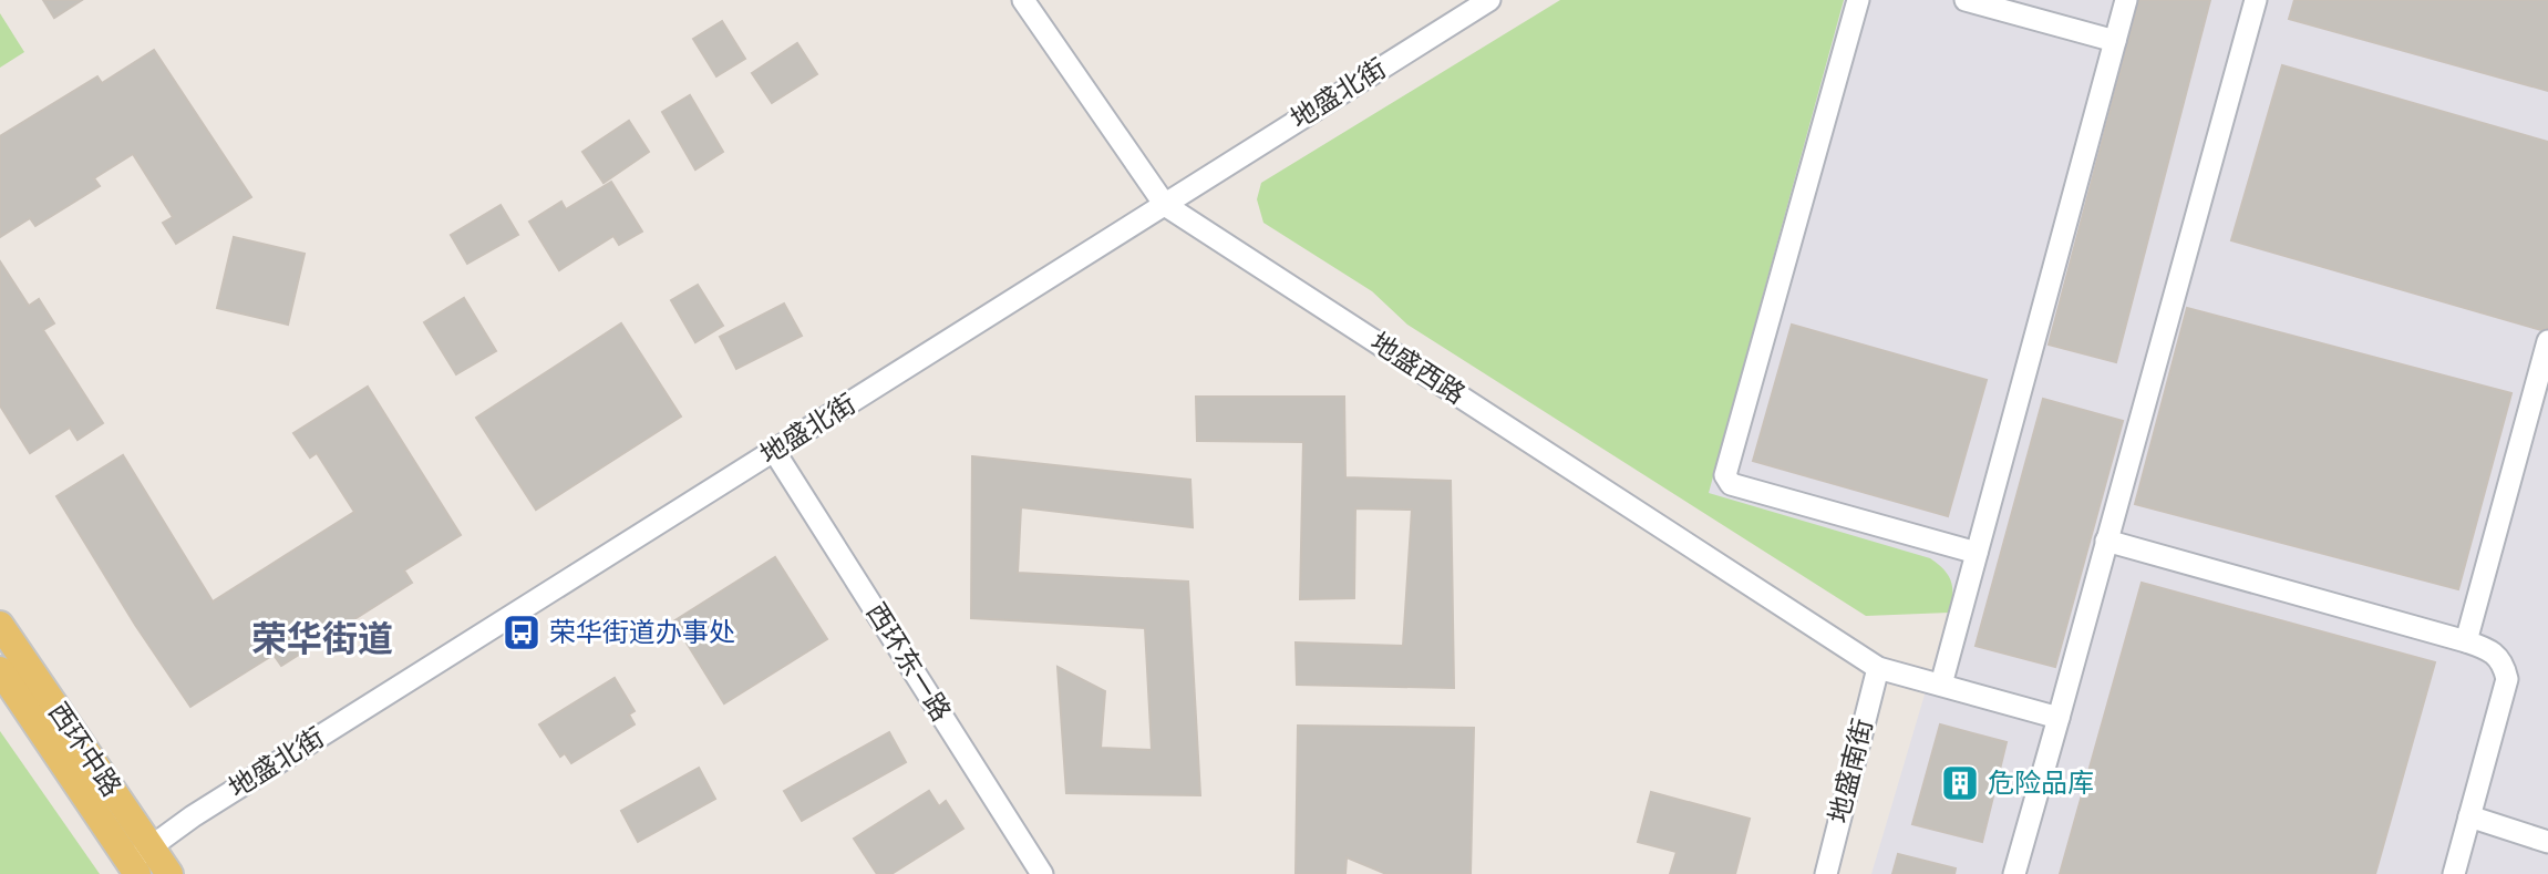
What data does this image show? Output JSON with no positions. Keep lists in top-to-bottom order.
{
  "streets": {
    "main road": ["西环中路"],
    "street": [
      "地盛北街",
      "地盛西路",
      "西环东一路",
      "地盛南街"
    ]
  },
  "crossings": [
    ["地盛北街", "地盛西路"],
    ["地盛北街", "西环东一路"],
    ["地盛北街", "西环中路"],
    ["地盛西路", "地盛南街"]
  ],
  "districts": ["荣华街道"],
  "places": {
    "bus stop": ["荣华街道办事处"],
    "building": ["危险品库"]
  }
}
